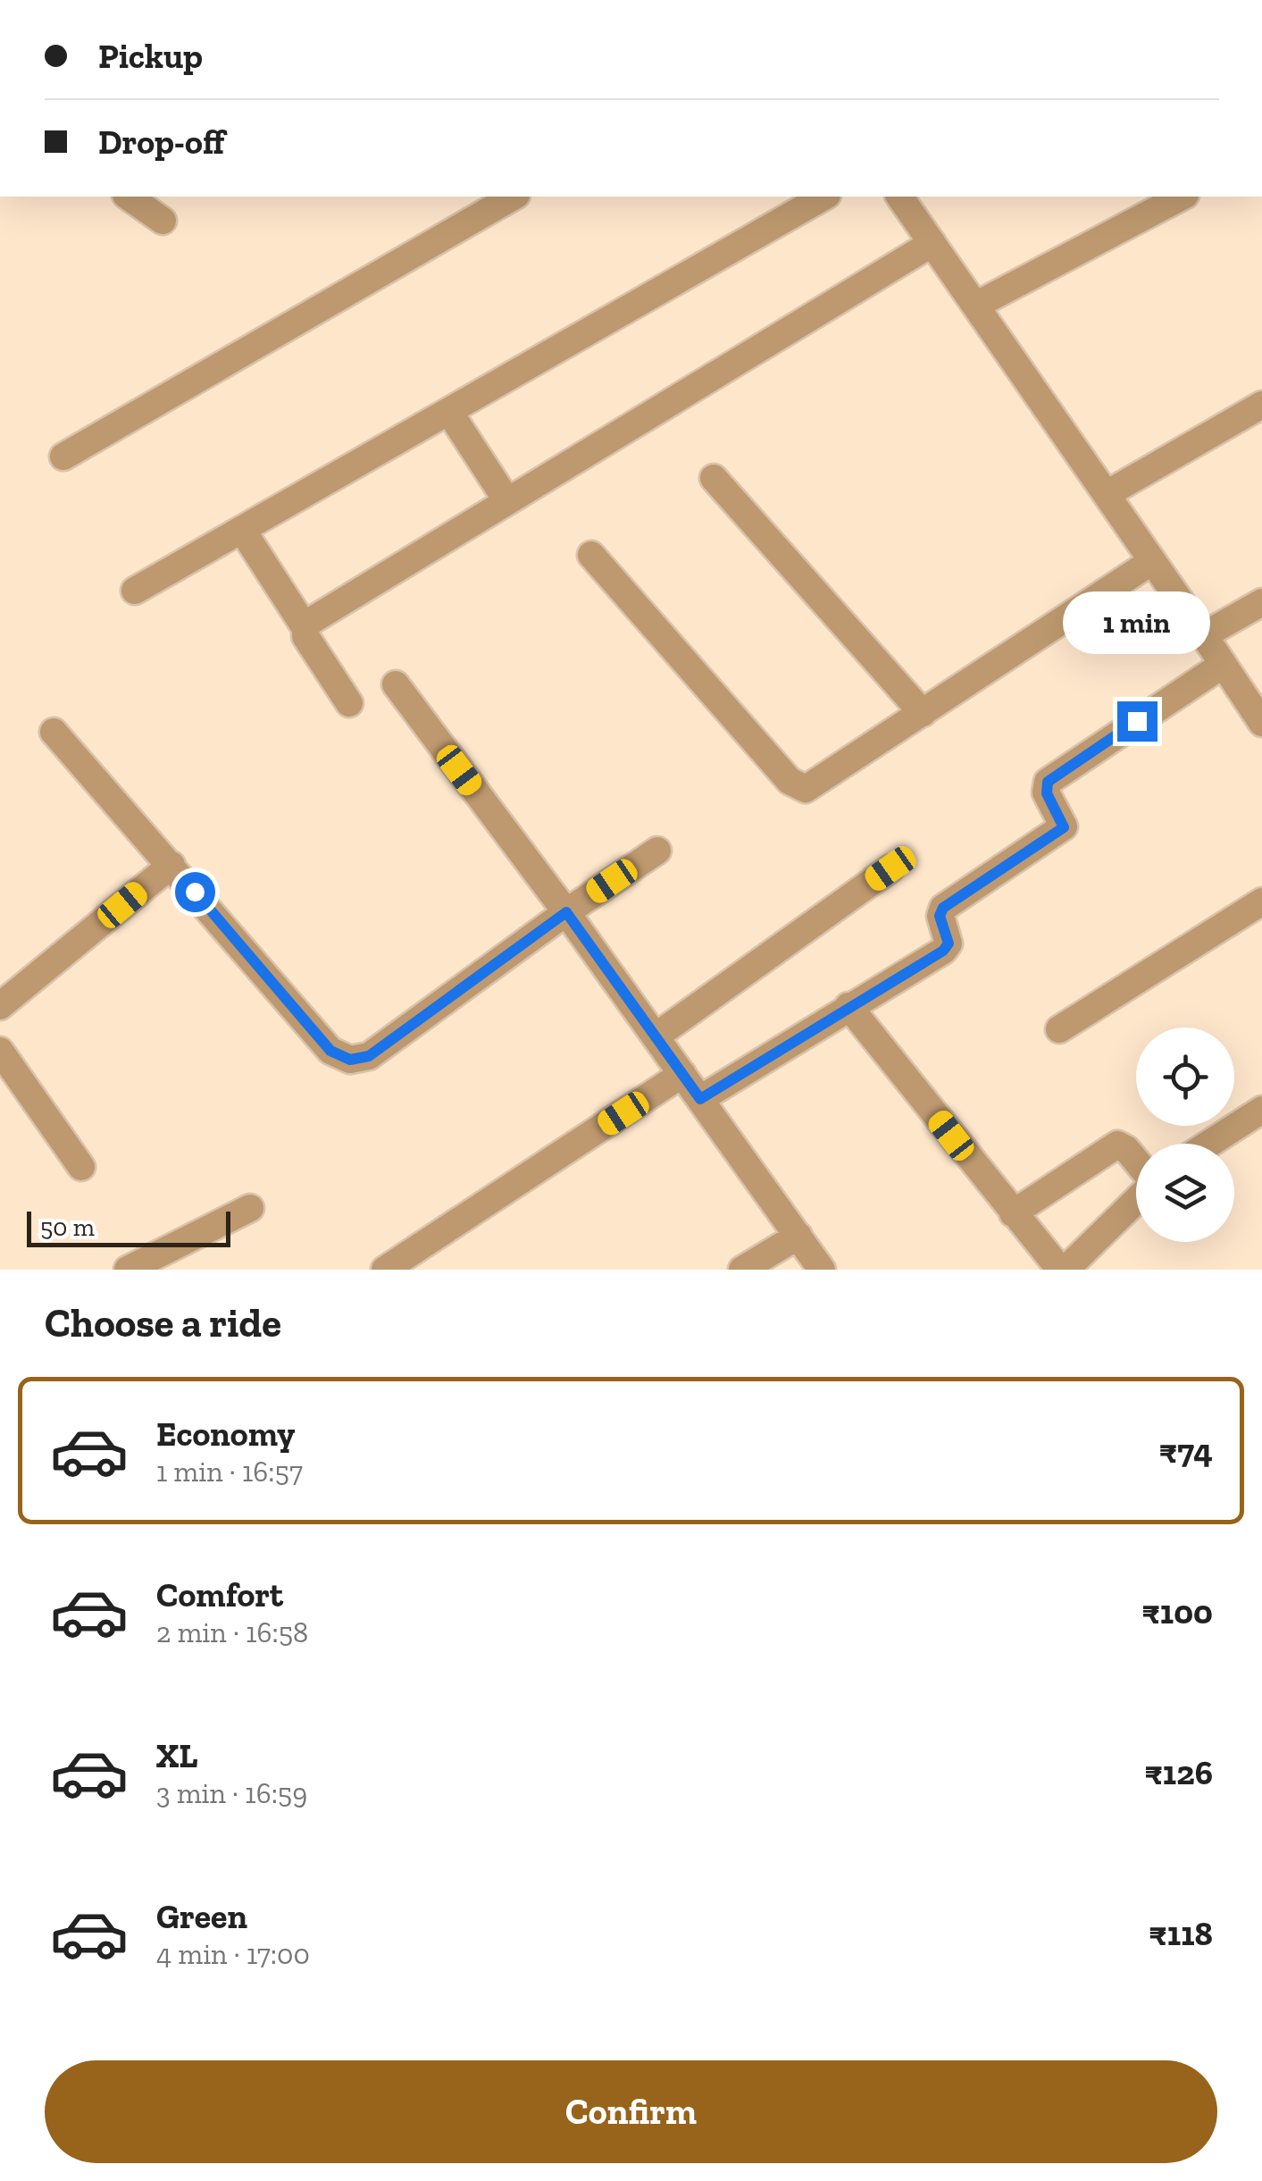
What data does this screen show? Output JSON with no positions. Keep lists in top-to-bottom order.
{
  "scale_bar": "50 m",
  "page": {
    "banner": ["Pickup", "Drop-off"],
    "bubble": "1 min",
    "scale": "50 m",
    "heading": "Choose a ride",
    "list": [
      {
        "name": "Economy",
        "note": "1 min · 16:57",
        "value": "₹74"
      },
      {
        "name": "Comfort",
        "note": "2 min · 16:58",
        "value": "₹100"
      },
      {
        "name": "XL",
        "note": "3 min · 16:59",
        "value": "₹126"
      },
      {
        "name": "Green",
        "note": "4 min · 17:00",
        "value": "₹118"
      }
    ],
    "buttons": "Confirm"
  }
}
